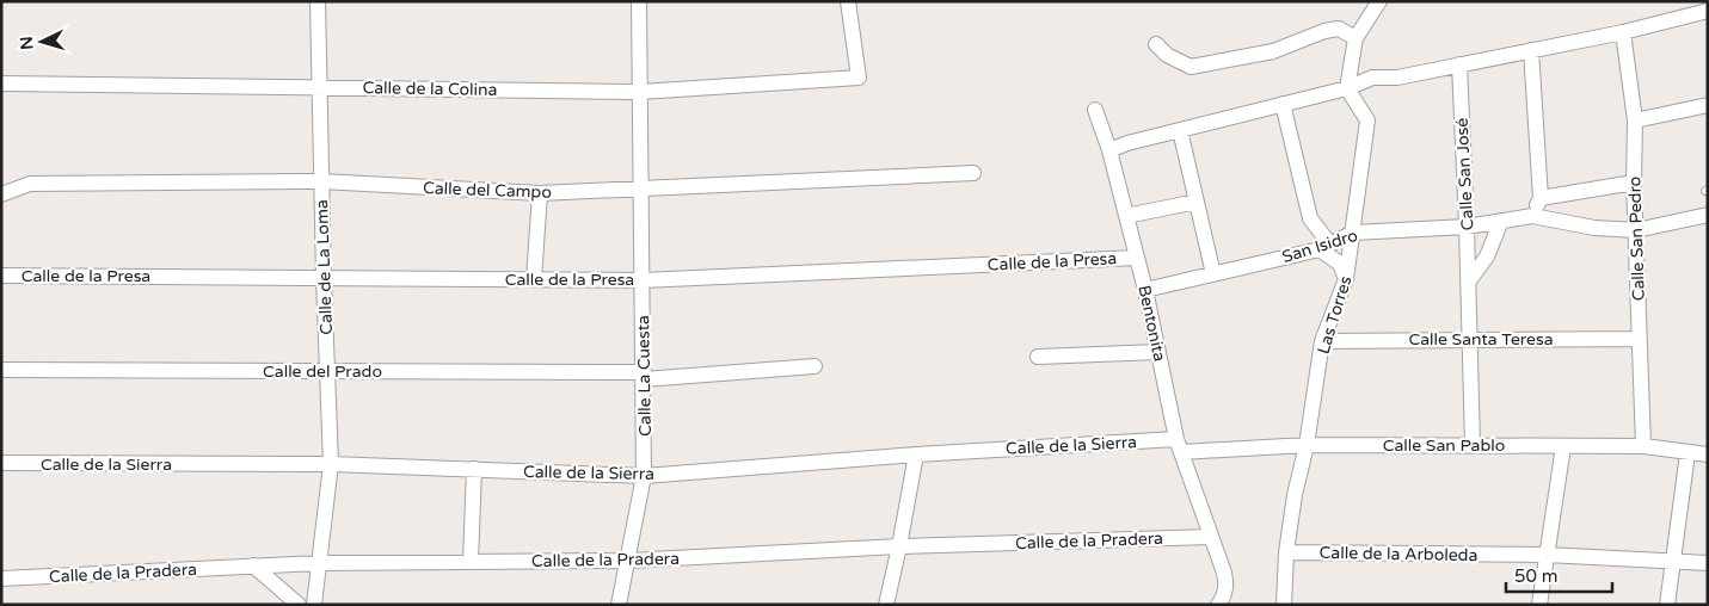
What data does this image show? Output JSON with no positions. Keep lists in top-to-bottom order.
{
  "streets": {
    "street": [
      "Calle de la Colina",
      "Calle San José",
      "Calle del Campo",
      "Calle San Pedro",
      "San Isidro",
      "Calle de la Presa",
      "Calle de La Loma",
      "Las Torres",
      "Bentonita",
      "Calle Santa Teresa",
      "Calle del Prado",
      "Calle La Cuesta",
      "Calle de la Sierra",
      "Calle San Pablo",
      "Calle de la Pradera",
      "Calle de la Arboleda"
    ]
  },
  "crossings": [
    ["Calle de la Colina", "Calle de La Loma"],
    ["Calle de la Colina", "Calle La Cuesta"],
    ["Calle San José", "San Isidro"],
    ["Calle San José", "Calle Santa Teresa"],
    ["Calle San José", "Calle San Pablo"],
    ["Calle del Campo", "Calle de La Loma"],
    ["Calle del Campo", "Calle La Cuesta"],
    ["Calle San Pedro", "San Isidro"],
    ["Calle San Pedro", "Calle Santa Teresa"],
    ["Calle San Pedro", "Calle San Pablo"],
    ["San Isidro", "Las Torres"],
    ["San Isidro", "Bentonita"],
    ["Calle de la Presa", "Calle de La Loma"],
    ["Calle de la Presa", "Bentonita"],
    ["Calle de la Presa", "Calle La Cuesta"],
    ["Calle de La Loma", "Calle del Prado"],
    ["Calle de La Loma", "Calle de la Sierra"],
    ["Calle de La Loma", "Calle de la Pradera"],
    ["Las Torres", "Calle Santa Teresa"],
    ["Las Torres", "Calle San Pablo"],
    ["Las Torres", "Calle de la Arboleda"],
    ["Bentonita", "Calle de la Sierra"],
    ["Bentonita", "Calle San Pablo"],
    ["Bentonita", "Calle de la Pradera"],
    ["Calle del Prado", "Calle La Cuesta"],
    ["Calle La Cuesta", "Calle de la Sierra"],
    ["Calle La Cuesta", "Calle de la Pradera"],
    ["Calle de la Sierra", "Calle San Pablo"]
  ],
  "scale_bar": "50 m",
  "north": "left"
}
